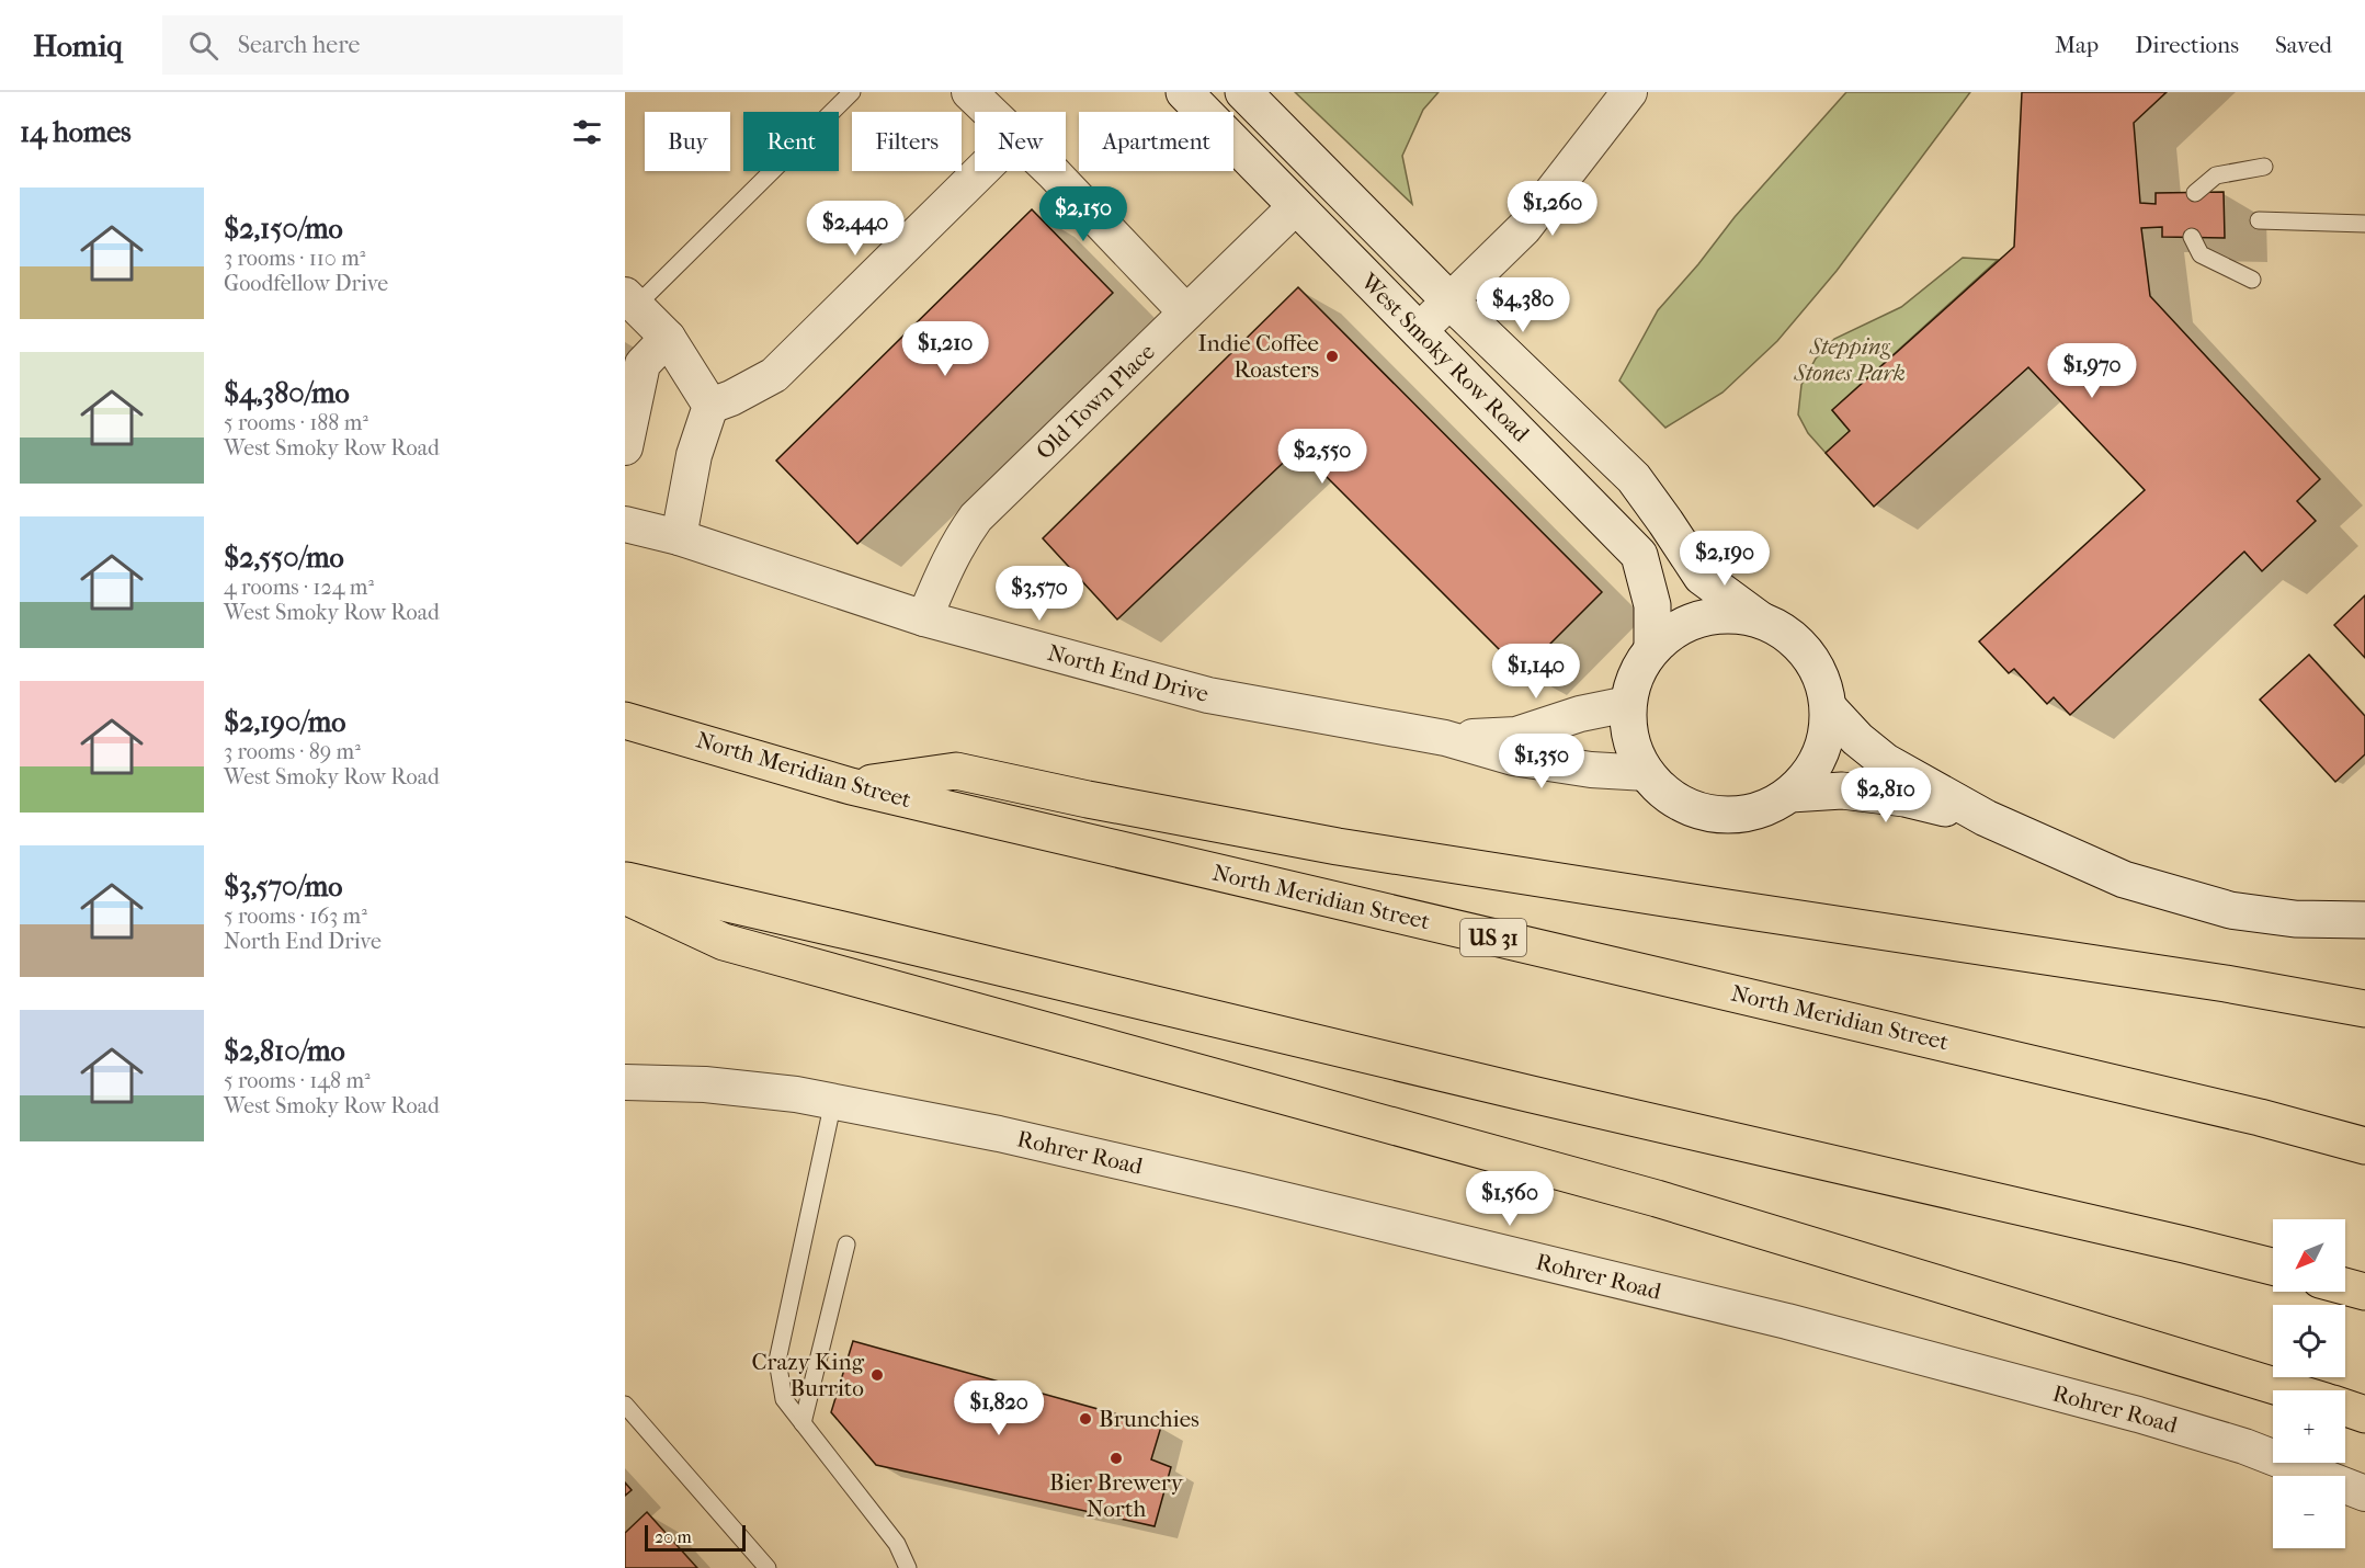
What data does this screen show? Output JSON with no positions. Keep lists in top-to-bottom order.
{
  "streets": {
    "highway": ["North Meridian Street", "US 31"],
    "street": [
      "West Smoky Row Road",
      "Old Town Place",
      "North End Drive",
      "Rohrer Road"
    ]
  },
  "crossings": [
    ["West Smoky Row Road", "Old Town Place"],
    ["West Smoky Row Road", "North End Drive"],
    ["Old Town Place", "North End Drive"]
  ],
  "parks": ["Stepping Stones Park"],
  "places": [
    "Indie Coffee Roasters",
    "Crazy King Burrito",
    "Brunchies",
    "Bier Brewery North"
  ],
  "scale_bar": "20 m",
  "north": "bottom left",
  "page": {
    "header": "Homiq",
    "search": "Search here",
    "nav": ["Map", "Directions", "Saved"],
    "heading": "14 homes",
    "chip": [
      "Buy",
      "Rent",
      "Filters",
      "New",
      "Apartment"
    ],
    "list": [
      {
        "name": "$2,150/mo",
        "note": "3 rooms · 110 m² · Goodfellow Drive"
      },
      {
        "name": "$4,380/mo",
        "note": "5 rooms · 188 m² · West Smoky Row Road"
      },
      {
        "name": "$2,550/mo",
        "note": "4 rooms · 124 m² · West Smoky Row Road"
      },
      {
        "name": "$2,190/mo",
        "note": "3 rooms · 89 m² · West Smoky Row Road"
      },
      {
        "name": "$3,570/mo",
        "note": "5 rooms · 163 m² · North End Drive"
      },
      {
        "name": "$2,810/mo",
        "note": "5 rooms · 148 m² · West Smoky Row Road"
      }
    ],
    "price": [
      "$1,260",
      "$2,150",
      "$2,440",
      "$4,380",
      "$1,210",
      "$1,970",
      "$2,550",
      "$2,190",
      "$3,570",
      "$1,140",
      "$1,350",
      "$2,810",
      "$1,560",
      "$1,820"
    ],
    "map_buttons": ["+", "−"],
    "scale": "20 m"
  }
}
